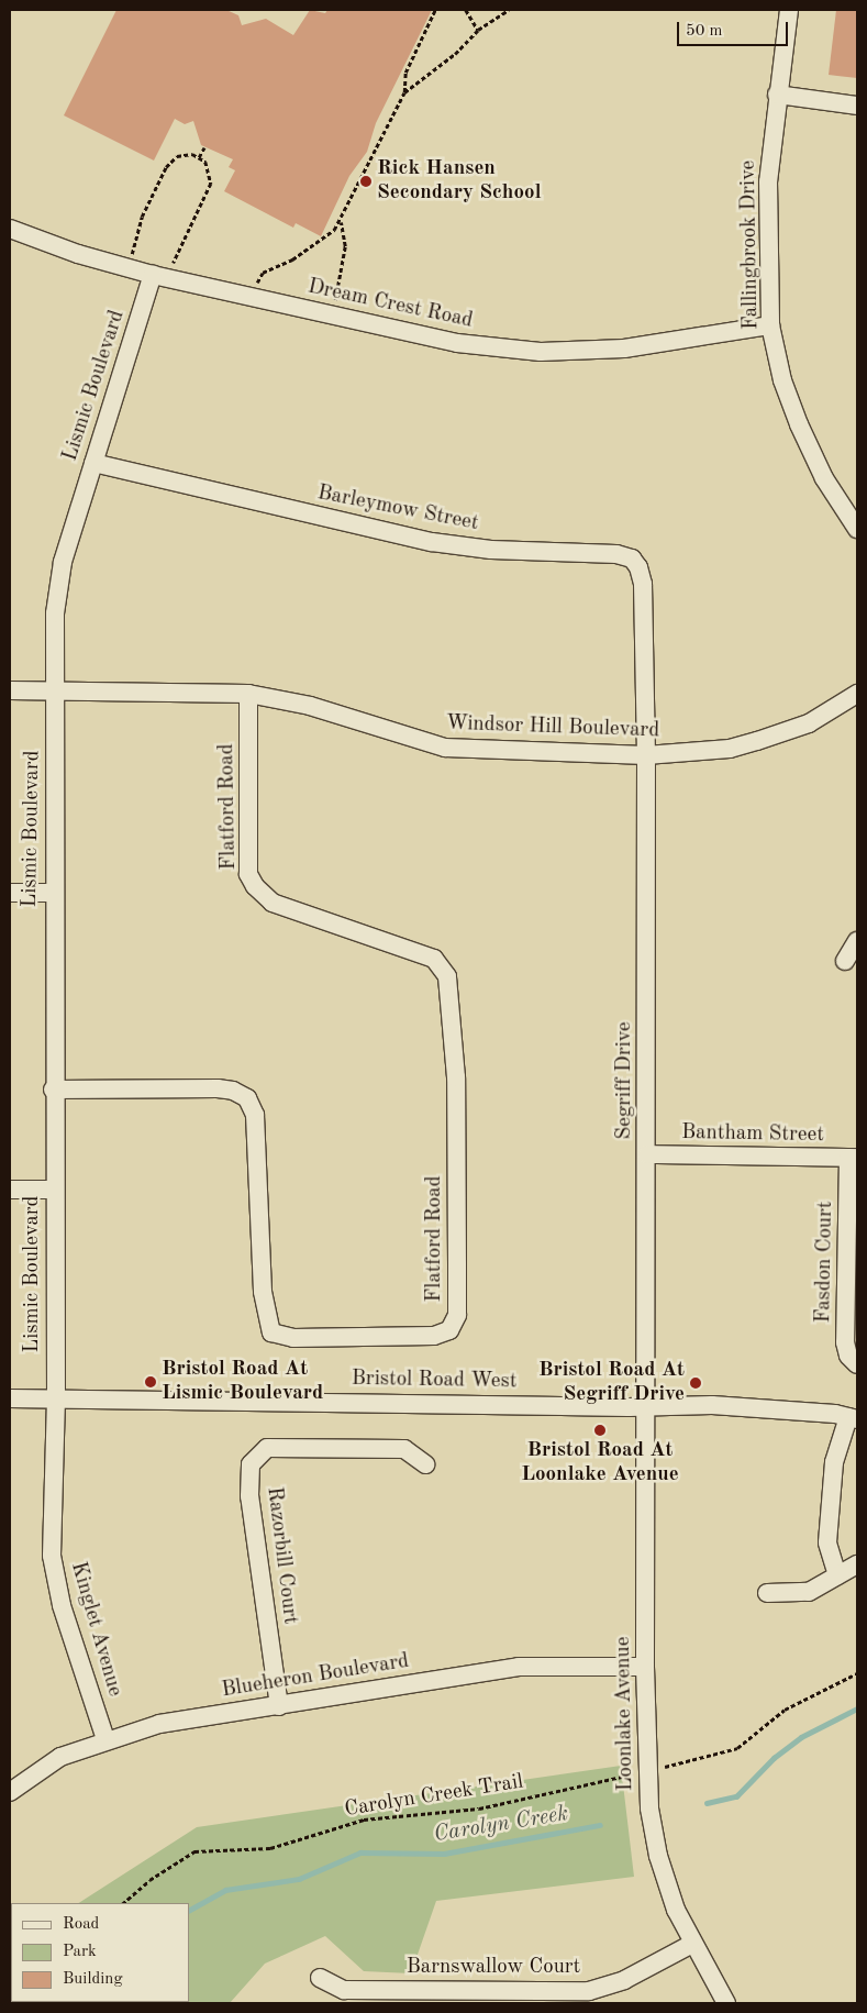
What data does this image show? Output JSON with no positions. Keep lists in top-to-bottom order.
{
  "streets": {
    "street": [
      "Fallingbrook Drive",
      "Dream Crest Road",
      "Lismic Boulevard",
      "Barleymow Street",
      "Windsor Hill Boulevard",
      "Flatford Road",
      "Segriff Drive",
      "Bantham Street",
      "Fasdon Court",
      "Bristol Road West",
      "Razorbill Court",
      "Kinglet Avenue",
      "Blueheron Boulevard",
      "Loonlake Avenue",
      "Barnswallow Court"
    ],
    "path": ["Carolyn Creek Trail"]
  },
  "crossings": [
    ["Fallingbrook Drive", "Dream Crest Road"],
    ["Dream Crest Road", "Lismic Boulevard"],
    ["Lismic Boulevard", "Barleymow Street"],
    ["Lismic Boulevard", "Windsor Hill Boulevard"],
    ["Lismic Boulevard", "Flatford Road"],
    ["Lismic Boulevard", "Bristol Road West"],
    ["Lismic Boulevard", "Kinglet Avenue"],
    ["Barleymow Street", "Windsor Hill Boulevard"],
    ["Barleymow Street", "Segriff Drive"],
    ["Windsor Hill Boulevard", "Flatford Road"],
    ["Windsor Hill Boulevard", "Segriff Drive"],
    ["Segriff Drive", "Bantham Street"],
    ["Segriff Drive", "Bristol Road West"],
    ["Segriff Drive", "Loonlake Avenue"],
    ["Bantham Street", "Fasdon Court"],
    ["Bristol Road West", "Kinglet Avenue"],
    ["Bristol Road West", "Loonlake Avenue"],
    ["Razorbill Court", "Blueheron Boulevard"],
    ["Kinglet Avenue", "Blueheron Boulevard"],
    ["Blueheron Boulevard", "Loonlake Avenue"],
    ["Loonlake Avenue", "Barnswallow Court"]
  ],
  "water": ["Carolyn Creek"],
  "places": [
    "Rick Hansen Secondary School",
    "Bristol Road At Lismic Boulevard",
    "Bristol Road At Segriff Drive",
    "Bristol Road At Loonlake Avenue"
  ],
  "legend": ["Road", "Park", "Building"],
  "scale_bar": "50 m"
}
